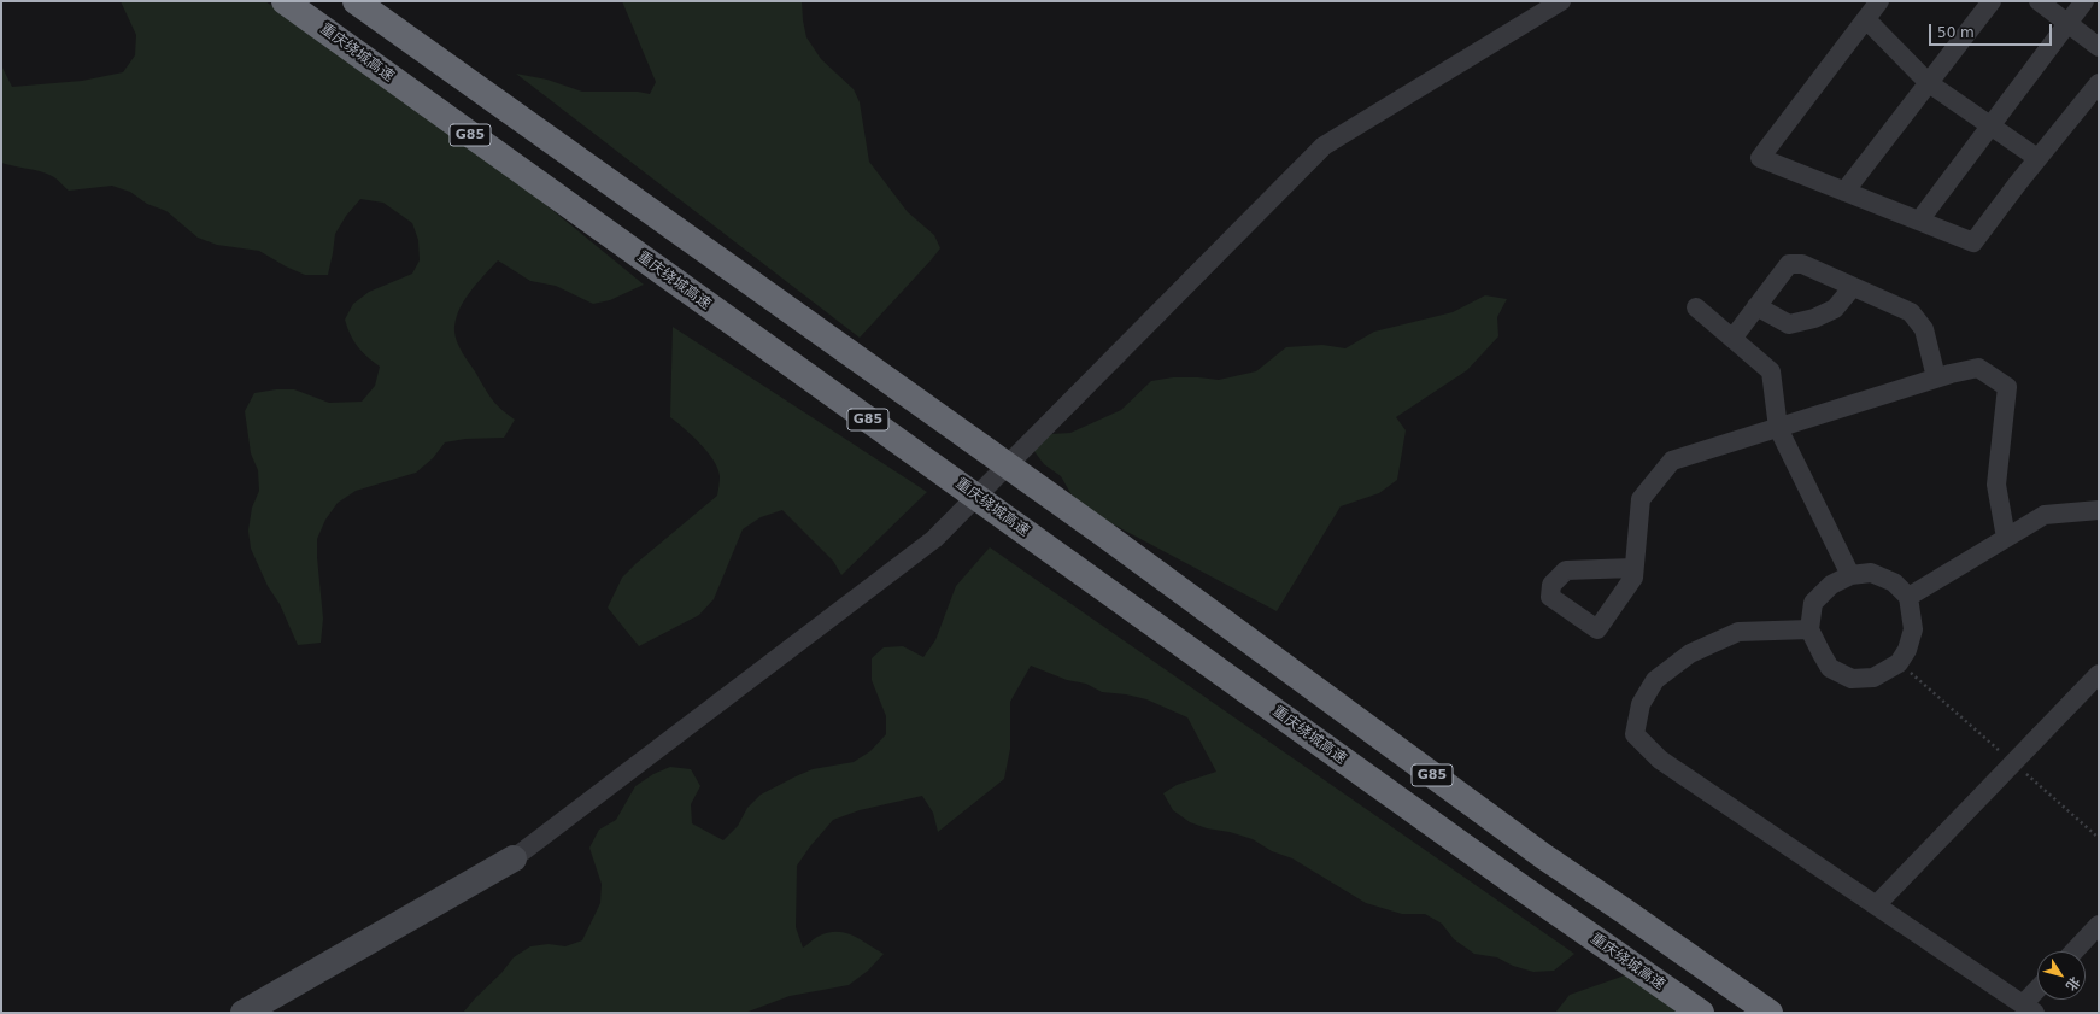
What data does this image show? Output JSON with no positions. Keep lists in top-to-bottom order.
{
  "streets": {
    "highway": ["重庆绕城高速", "G85"]
  },
  "scale_bar": "50 m",
  "north": "bottom right"
}
